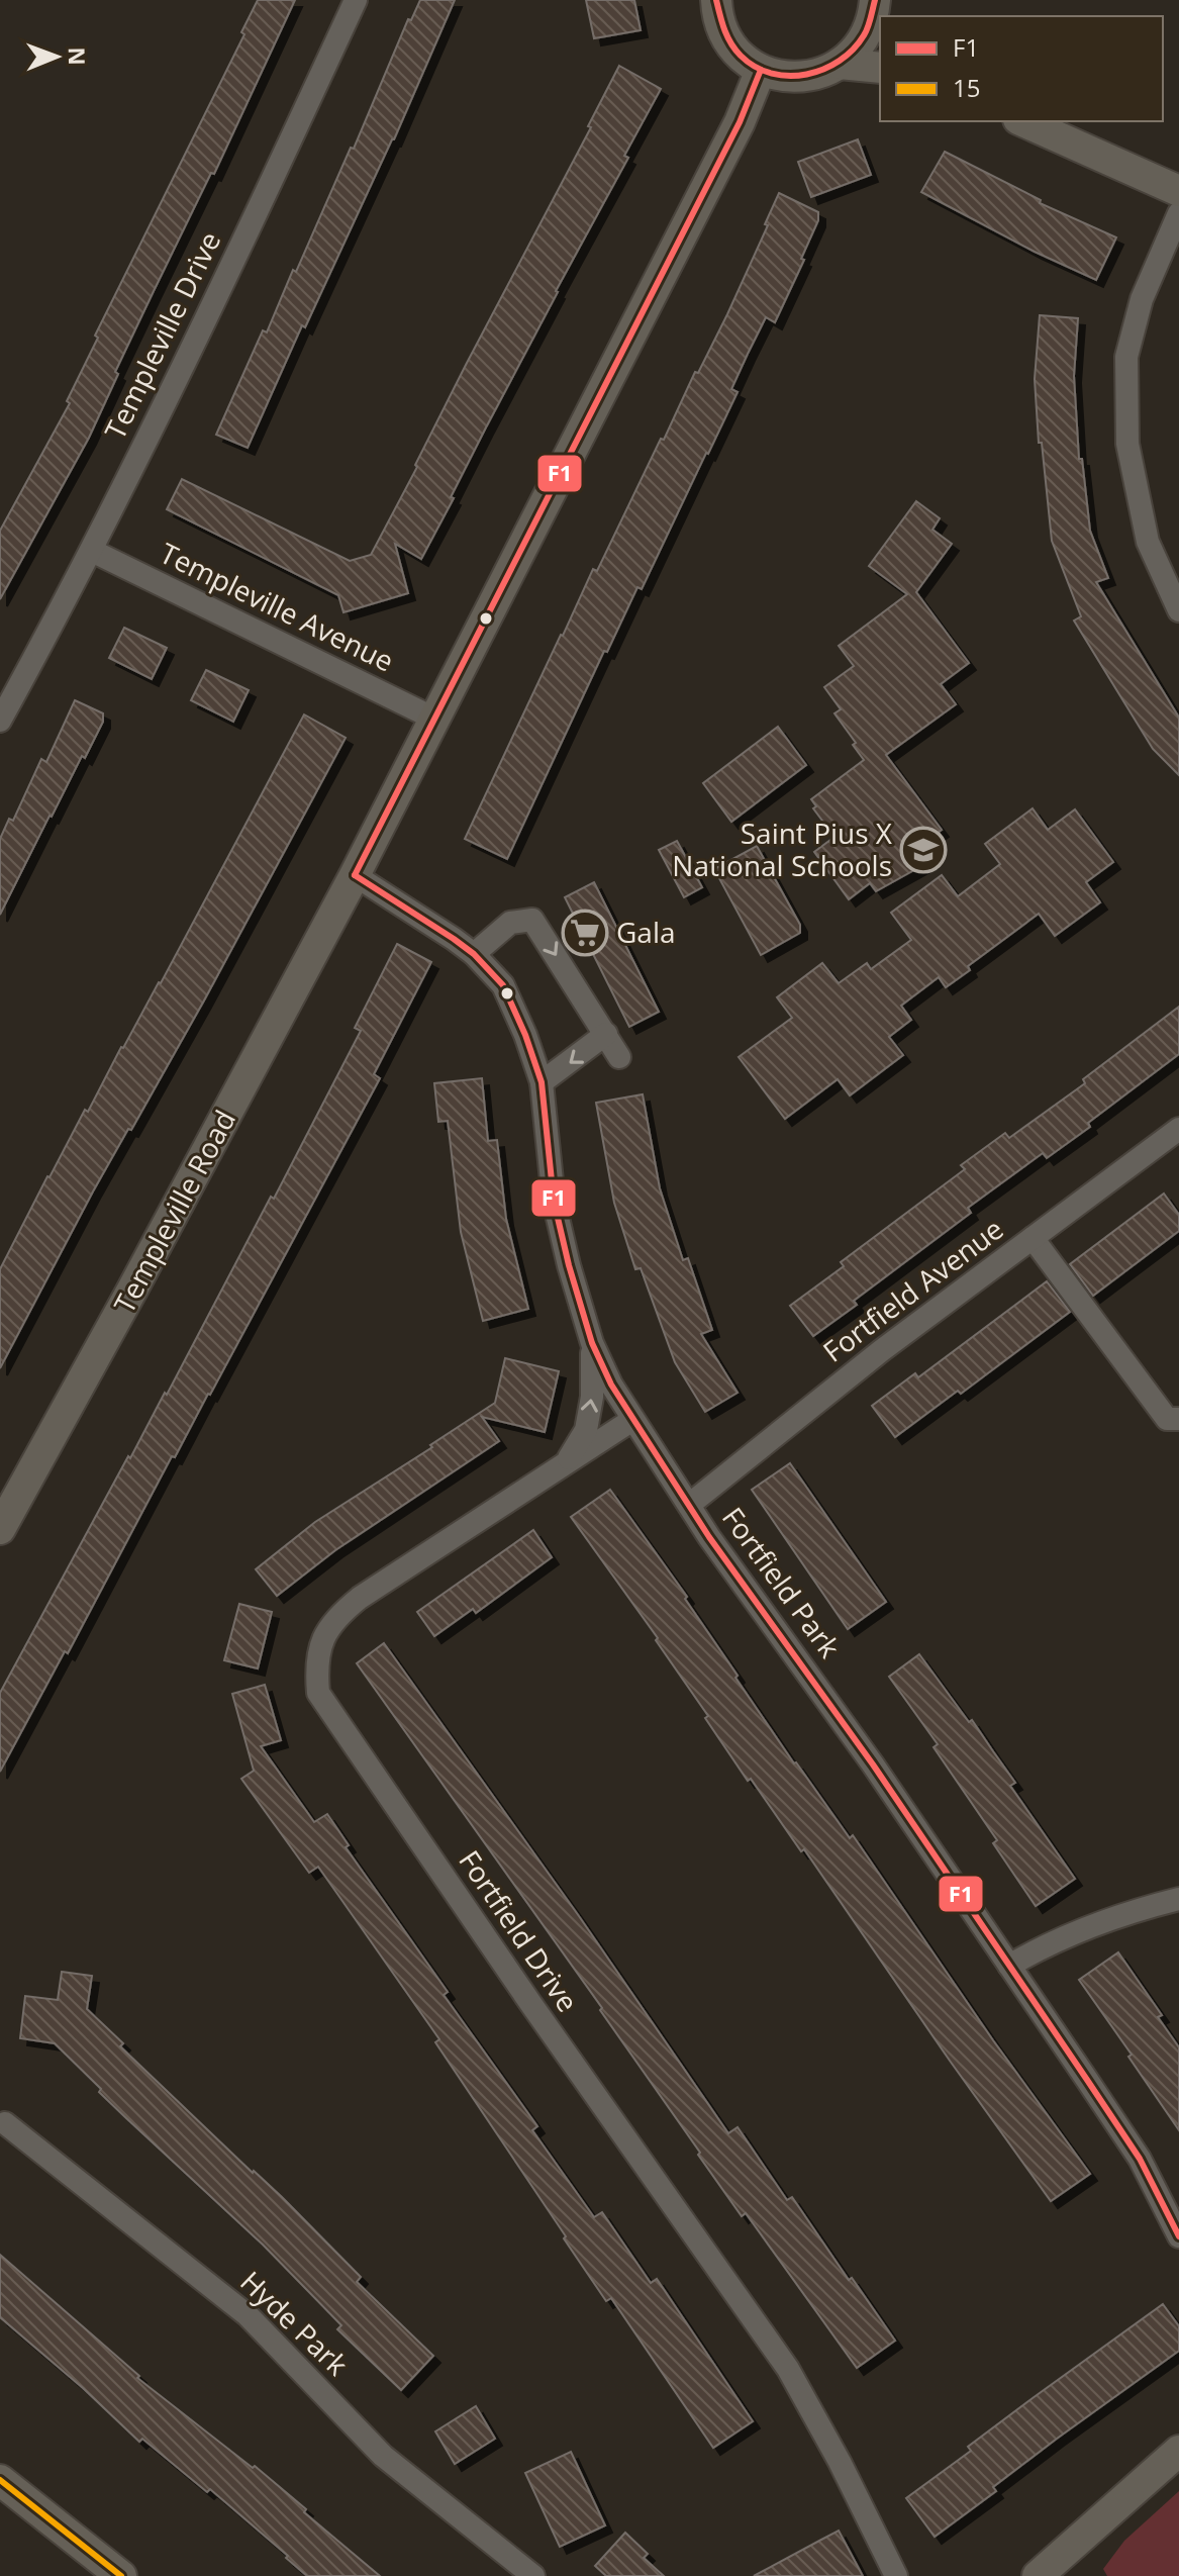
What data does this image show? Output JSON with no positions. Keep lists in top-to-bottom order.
{
  "streets": {
    "main road": ["Templeville Road"],
    "street": [
      "Templeville Drive",
      "Templeville Avenue",
      "Fortfield Avenue",
      "Fortfield Park",
      "Fortfield Drive",
      "Hyde Park"
    ]
  },
  "crossings": [
    ["Templeville Drive", "Templeville Avenue"],
    ["Templeville Avenue", "Templeville Road"],
    ["Templeville Road", "Fortfield Park"],
    ["Fortfield Avenue", "Fortfield Park"],
    ["Fortfield Park", "Fortfield Drive"]
  ],
  "places": {
    "school or university": ["Saint Pius X National Schools"],
    "supermarket": ["Gala"]
  },
  "lines": ["transit line F1", "transit line 15"],
  "legend": ["F1", "15"],
  "north": "right"
}
